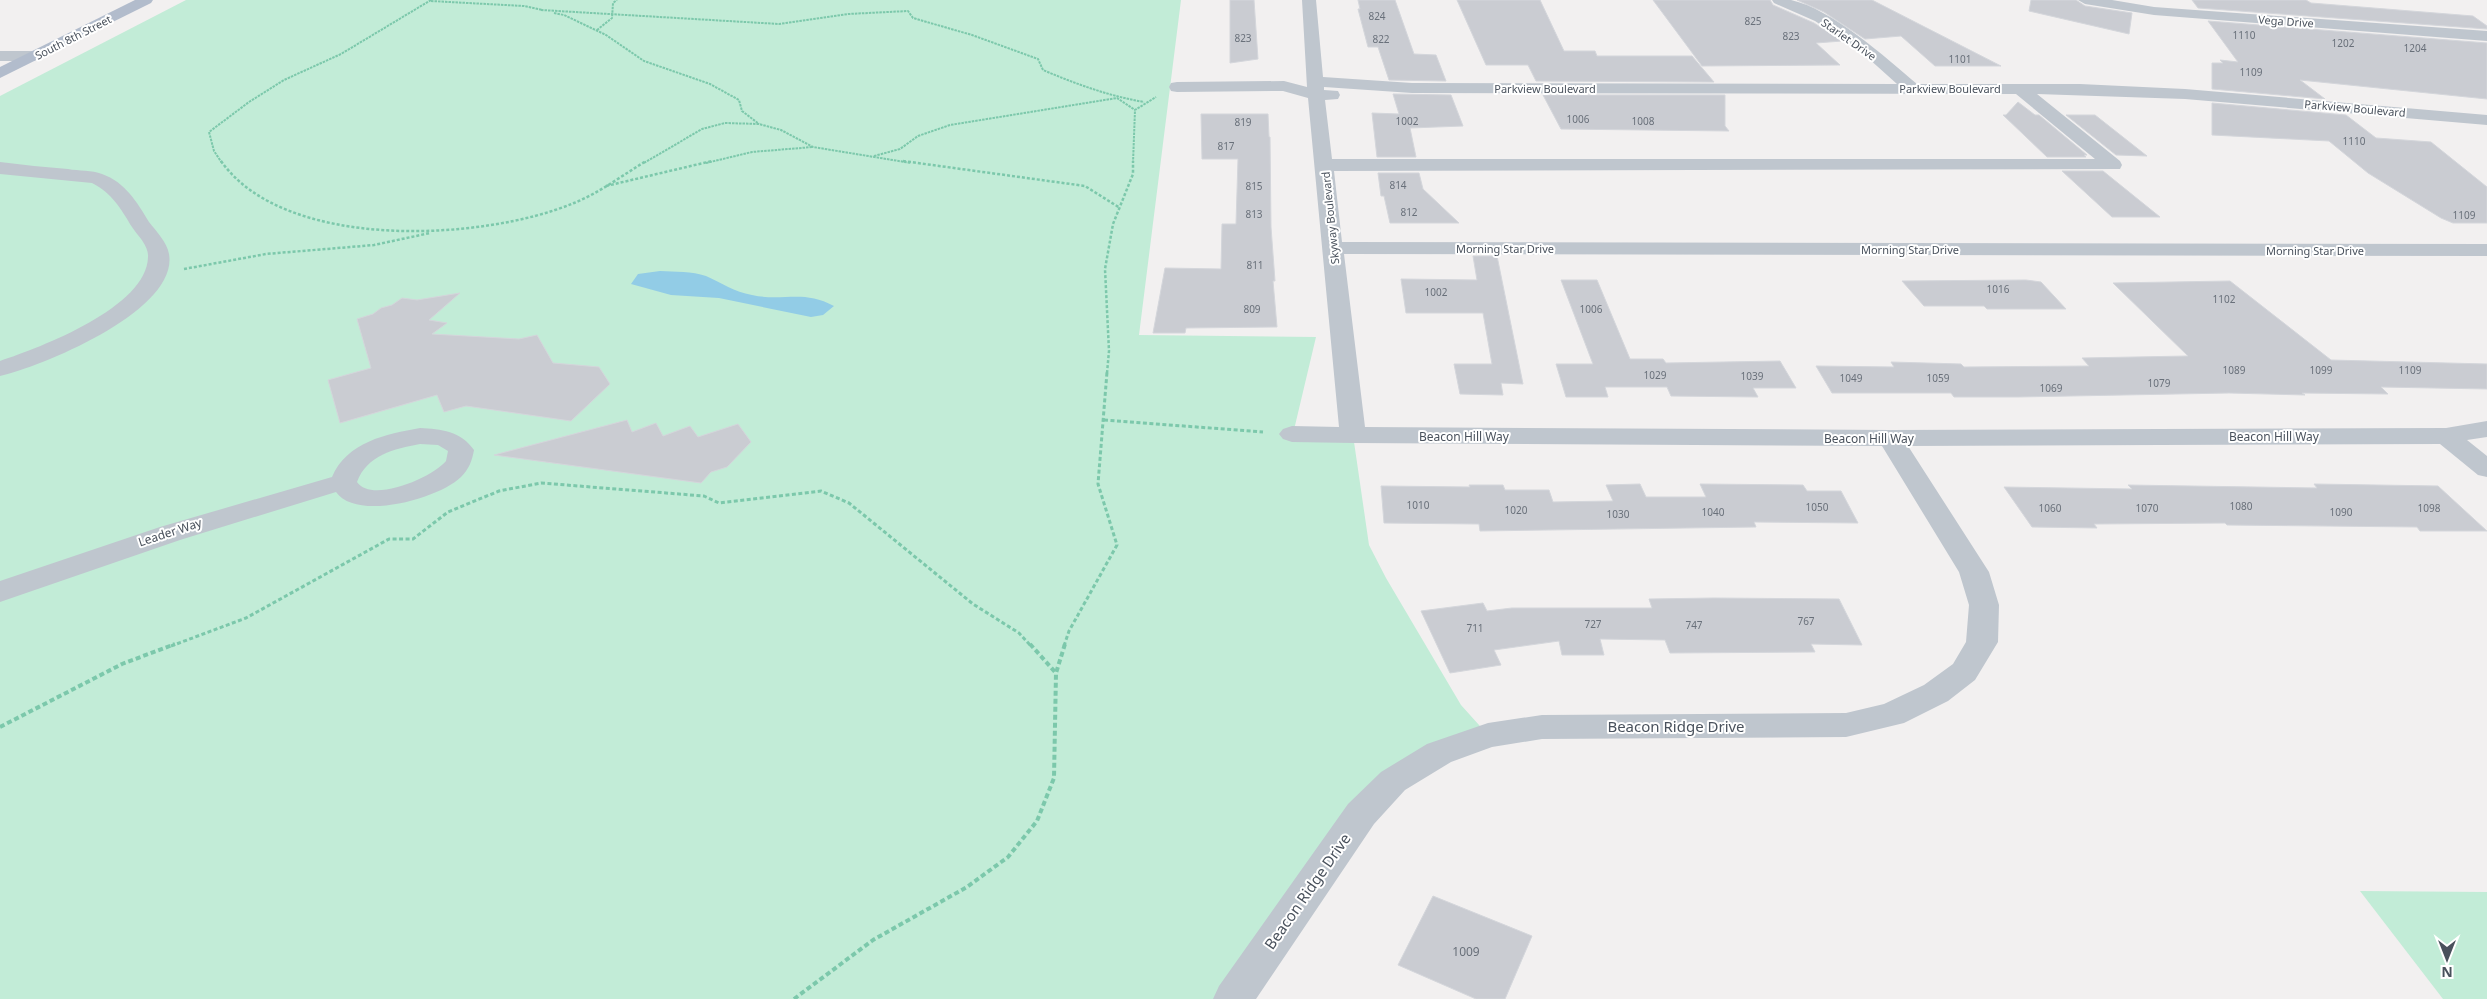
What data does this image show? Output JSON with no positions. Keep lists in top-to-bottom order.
{
  "streets": {
    "main road": ["South 8th Street"],
    "street": [
      "Vega Drive",
      "Starlet Drive",
      "Parkview Boulevard",
      "Skyway Boulevard",
      "Morning Star Drive",
      "Beacon Hill Way",
      "Leader Way",
      "Beacon Ridge Drive"
    ]
  },
  "crossings": [
    ["Starlet Drive", "Parkview Boulevard"],
    ["Parkview Boulevard", "Skyway Boulevard"],
    ["Skyway Boulevard", "Morning Star Drive"],
    ["Skyway Boulevard", "Beacon Hill Way"],
    ["Beacon Hill Way", "Beacon Ridge Drive"]
  ],
  "house_numbers": [
    "824",
    "825",
    "1110",
    "823",
    "823",
    "822",
    "1202",
    "1204",
    "1101",
    "1109",
    "1006",
    "1002",
    "1008",
    "819",
    "1110",
    "817",
    "814",
    "815",
    "812",
    "813",
    "1109",
    "811",
    "1016",
    "1002",
    "1102",
    "809",
    "1006",
    "1089",
    "1099",
    "1109",
    "1029",
    "1039",
    "1049",
    "1059",
    "1079",
    "1069",
    "1010",
    "1080",
    "1050",
    "1060",
    "1070",
    "1098",
    "1020",
    "1040",
    "1090",
    "1030",
    "767",
    "727",
    "747",
    "711",
    "1009"
  ],
  "north": "bottom"
}
